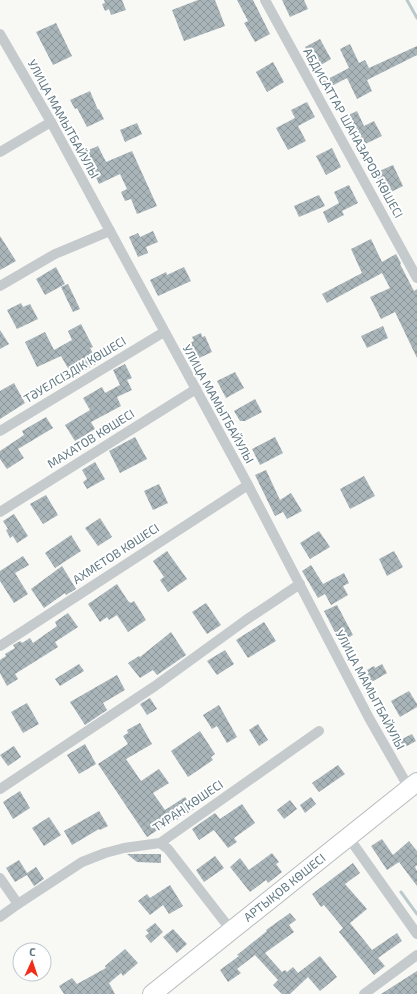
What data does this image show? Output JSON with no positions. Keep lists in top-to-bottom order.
{
  "streets": {
    "highway": ["АРТЫҚОВ КӨШЕСІ"],
    "street": [
      "УЛИЦА МАМЫТБАЙУЛЫ",
      "АБДИСАТТАР ШАНАЗАРОВ КӨШЕСІ",
      "ТӘУЕЛСІЗДІК КӨШЕСІ",
      "МАХАТОВ КӨШЕСІ",
      "АХМЕТОВ КӨШЕСІ",
      "ТҰРАН КӨШЕСІ"
    ]
  },
  "crossings": [
    ["УЛИЦА МАМЫТБАЙУЛЫ", "ТӘУЕЛСІЗДІК КӨШЕСІ"],
    ["УЛИЦА МАМЫТБАЙУЛЫ", "МАХАТОВ КӨШЕСІ"],
    ["УЛИЦА МАМЫТБАЙУЛЫ", "АХМЕТОВ КӨШЕСІ"],
    ["УЛИЦА МАМЫТБАЙУЛЫ", "АРТЫҚОВ КӨШЕСІ"]
  ],
  "north": "top"
}
